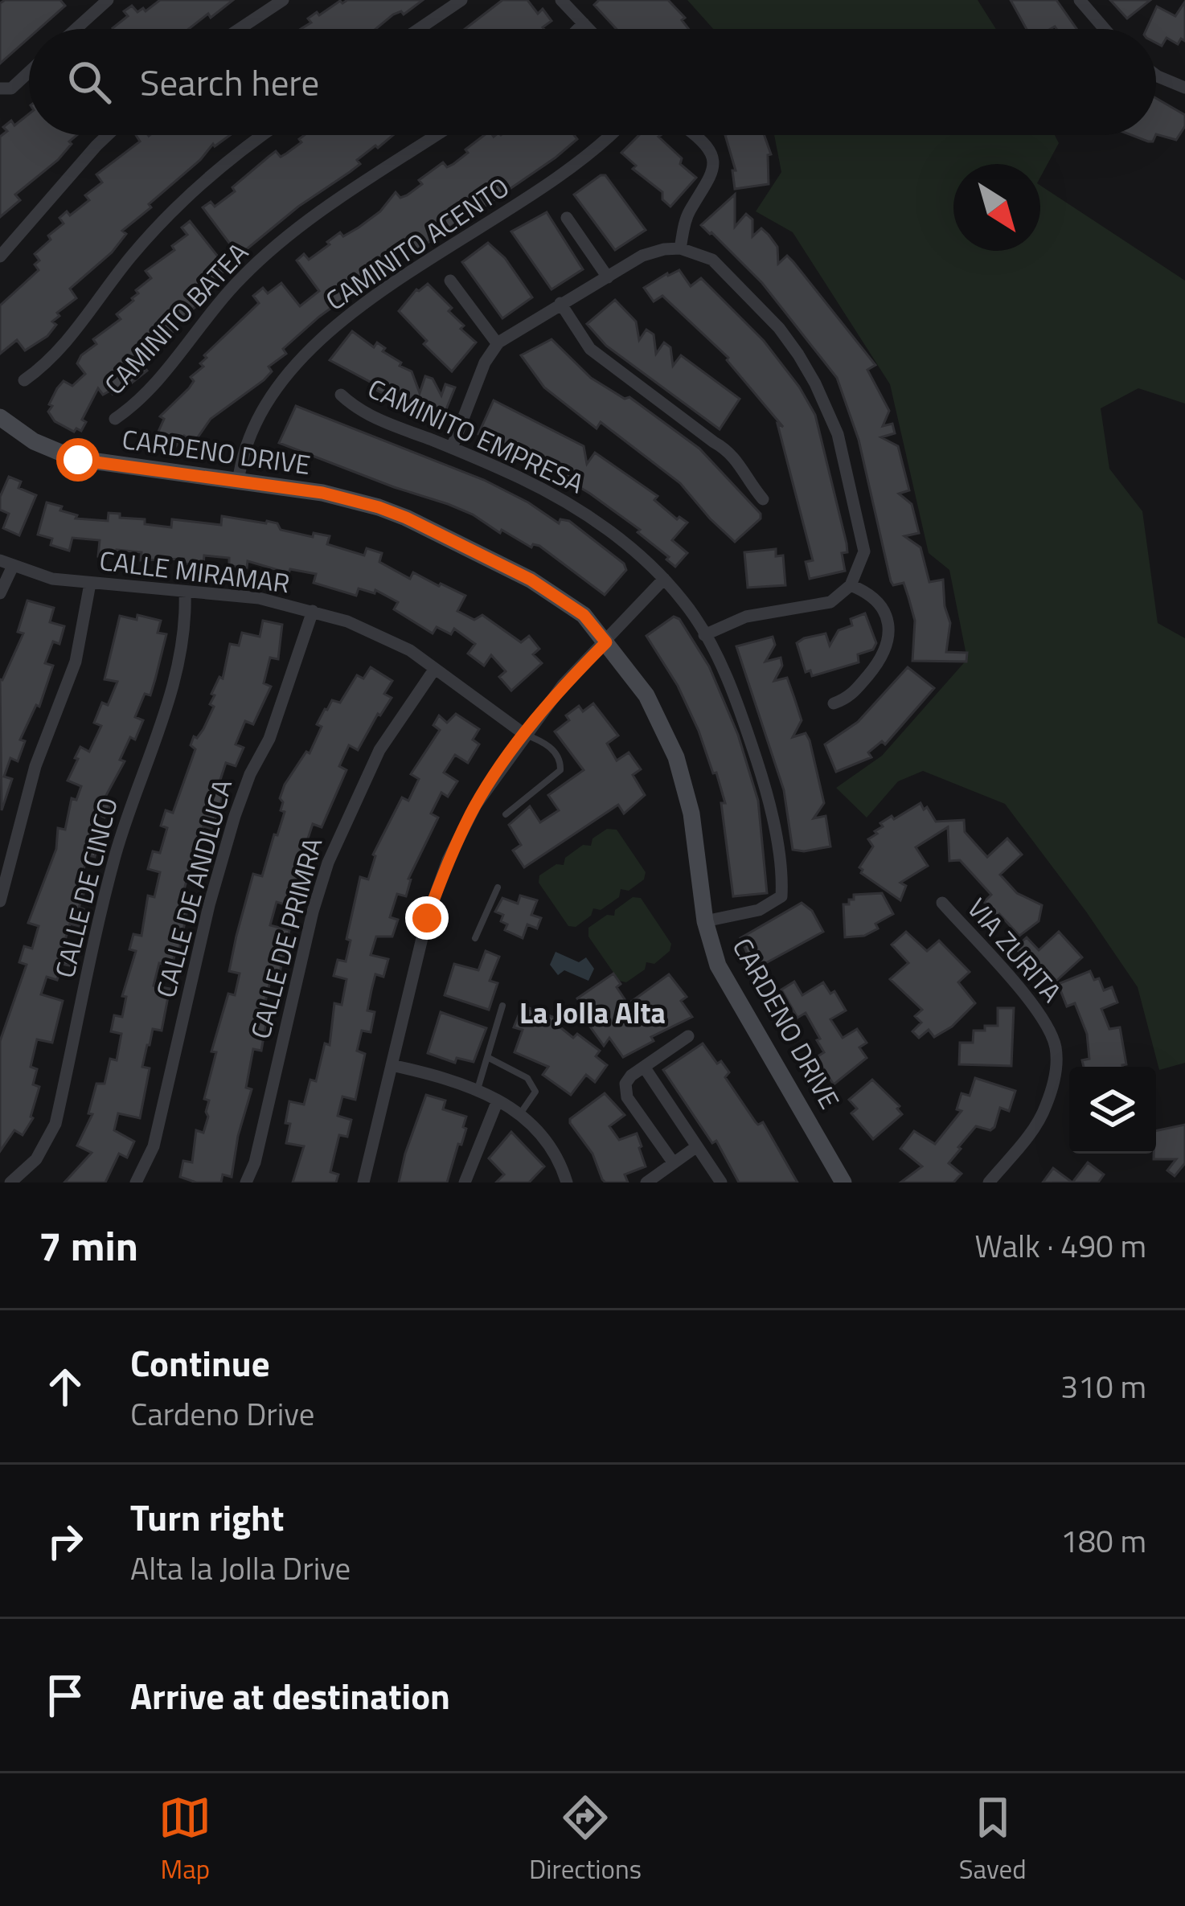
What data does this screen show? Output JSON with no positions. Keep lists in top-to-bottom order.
{
  "streets": {
    "street": [
      "CAMINITO ACENTO",
      "CAMINITO BATEA",
      "CAMINITO EMPRESA",
      "CARDENO DRIVE",
      "CALLE MIRAMAR",
      "CALLE DE CINCO",
      "CALLE DE ANDLUCA",
      "CALLE DE PRIMRA",
      "VIA ZURITA"
    ]
  },
  "crossings": [
    ["CAMINITO ACENTO", "CARDENO DRIVE"],
    ["CAMINITO EMPRESA", "CARDENO DRIVE"],
    ["CALLE MIRAMAR", "CALLE DE CINCO"],
    ["CALLE MIRAMAR", "CALLE DE ANDLUCA"],
    ["CALLE MIRAMAR", "CALLE DE PRIMRA"]
  ],
  "districts": ["La Jolla Alta"],
  "north": "bottom right",
  "page": {
    "search": "Search here",
    "heading": ["7 min", "Walk · 490 m"],
    "list": [
      ["Continue", "Cardeno Drive", "310 m"],
      ["Turn right", "Alta la Jolla Drive", "180 m"],
      "Arrive at destination"
    ],
    "nav": ["Map", "Directions", "Saved"]
  }
}
